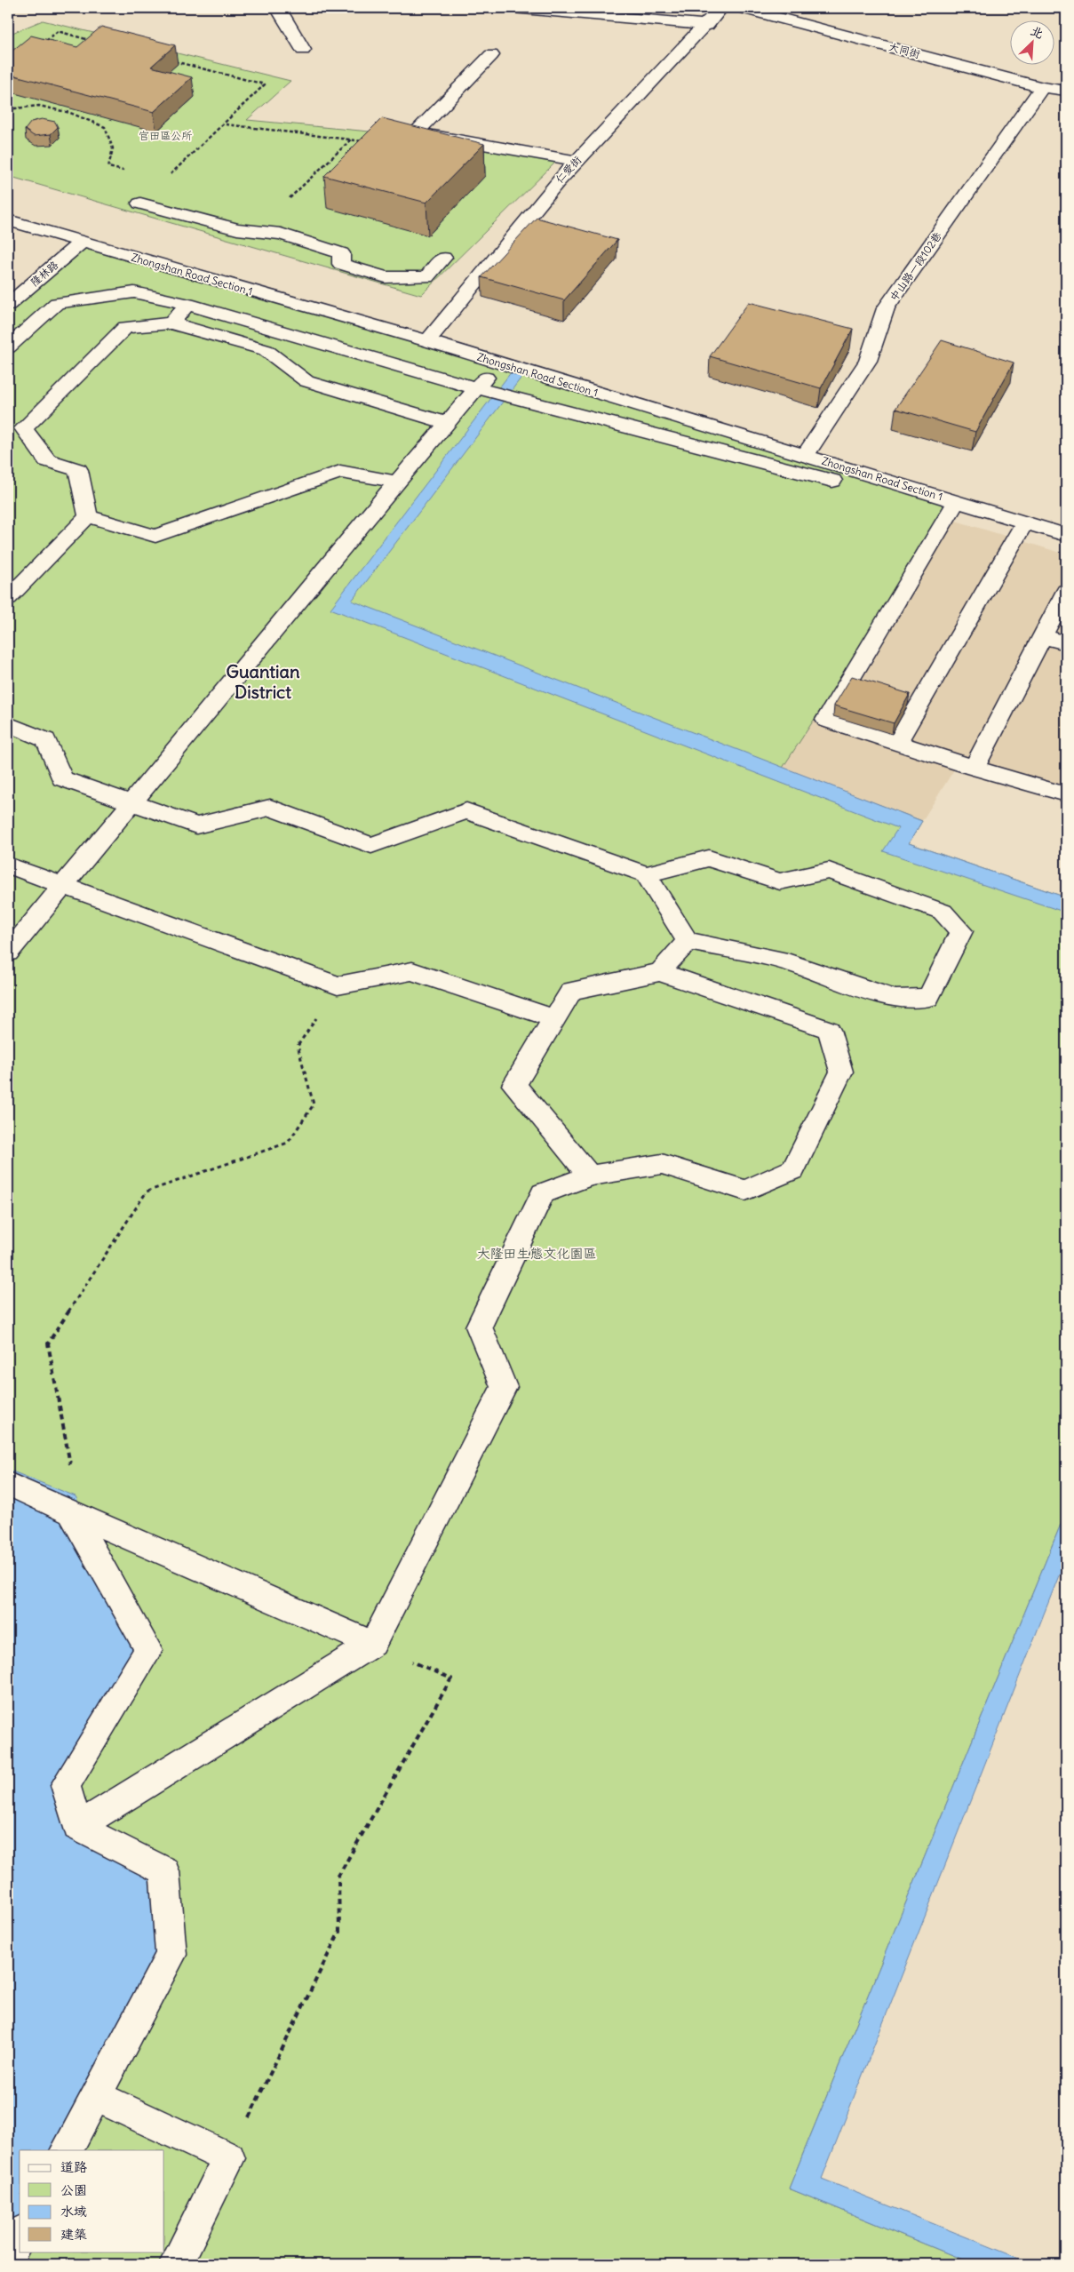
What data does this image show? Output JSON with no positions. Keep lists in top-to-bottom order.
{
  "streets": {
    "street": [
      "大同街",
      "仁愛街",
      "中山路一段102巷",
      "隆林路",
      "Zhongshan Road Section 1"
    ]
  },
  "crossings": [
    ["大同街", "中山路一段102巷"],
    ["仁愛街", "Zhongshan Road Section 1"],
    ["中山路一段102巷", "Zhongshan Road Section 1"],
    ["隆林路", "Zhongshan Road Section 1"]
  ],
  "districts": ["Guantian District"],
  "parks": ["官田區公所", "大隆田生態文化園區"],
  "legend": [
    "道路",
    "公園",
    "水域",
    "建築"
  ],
  "north": "top right"
}
